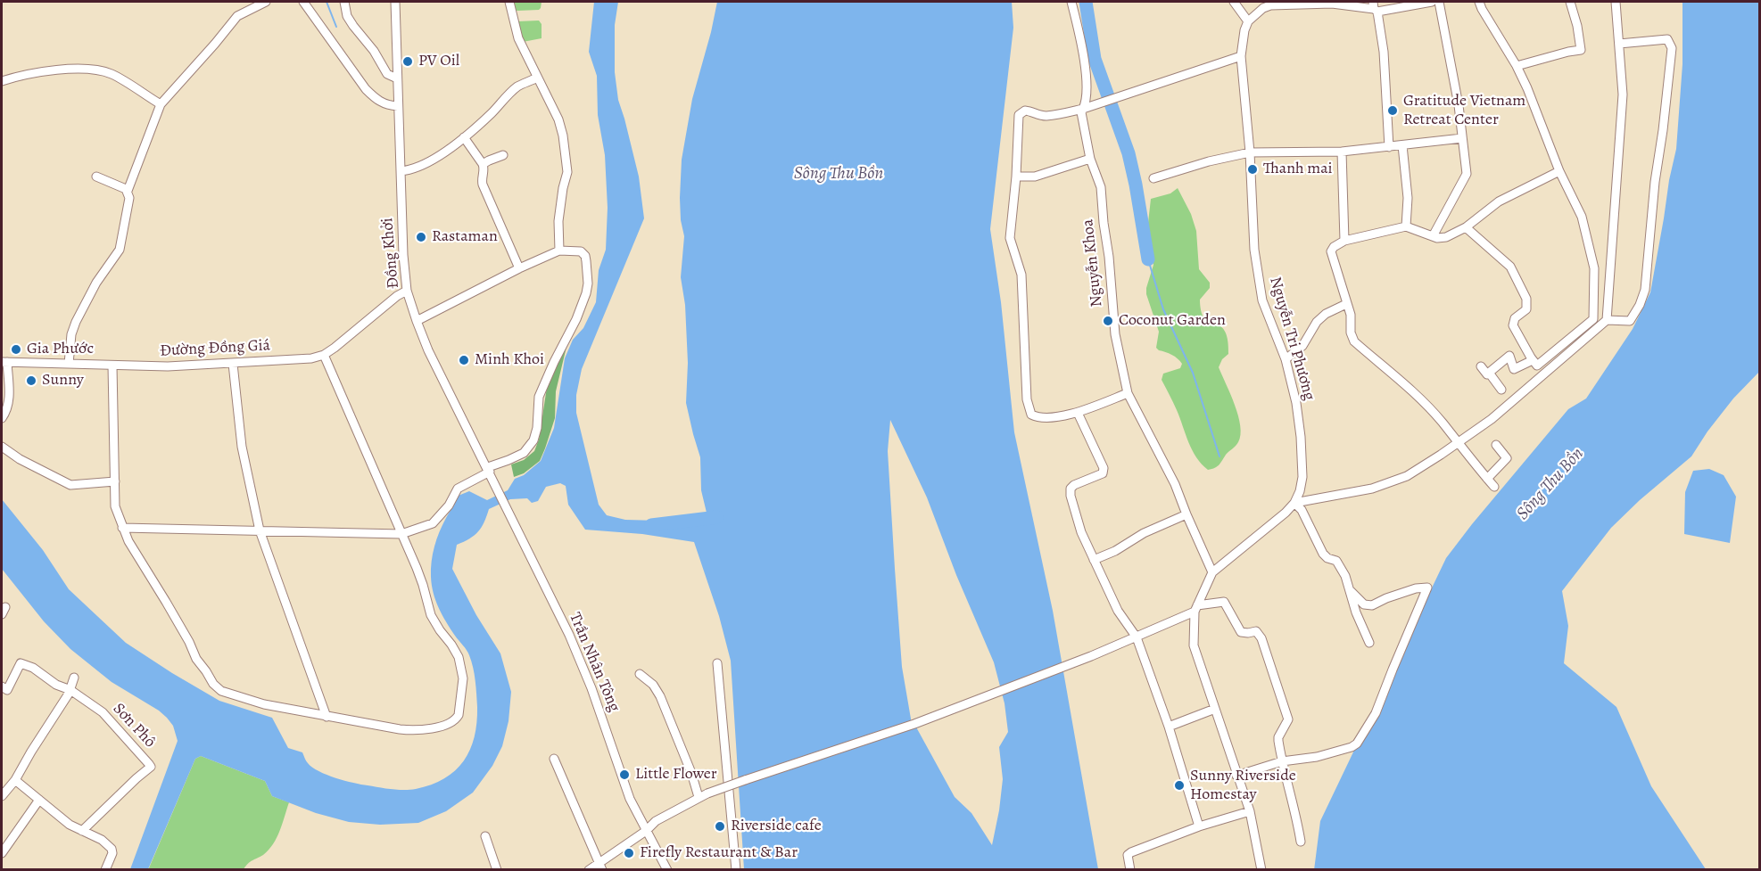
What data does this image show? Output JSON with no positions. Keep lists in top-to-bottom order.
{
  "streets": {
    "street": [
      "Đồng Khởi",
      "Nguyễn Khoa",
      "Nguyễn Tri Phương",
      "Đường Đồng Giá",
      "Trần Nhân Tông",
      "Sơn Phô"
    ]
  },
  "crossings": [
    ["Đồng Khởi", "Đường Đồng Giá"],
    ["Đồng Khởi", "Trần Nhân Tông"],
    ["Nguyễn Khoa", "Nguyễn Tri Phương"]
  ],
  "water": ["Sông Thu Bồn"],
  "places": [
    "PV Oil",
    "Gratitude Vietnam Retreat Center",
    "Thanh mai",
    "Rastaman",
    "Coconut Garden",
    "Gia Phước",
    "Minh Khoi",
    "Sunny",
    "Little Flower",
    "Sunny Riverside Homestay",
    "Riverside cafe",
    "Firefly Restaurant & Bar"
  ]
}
